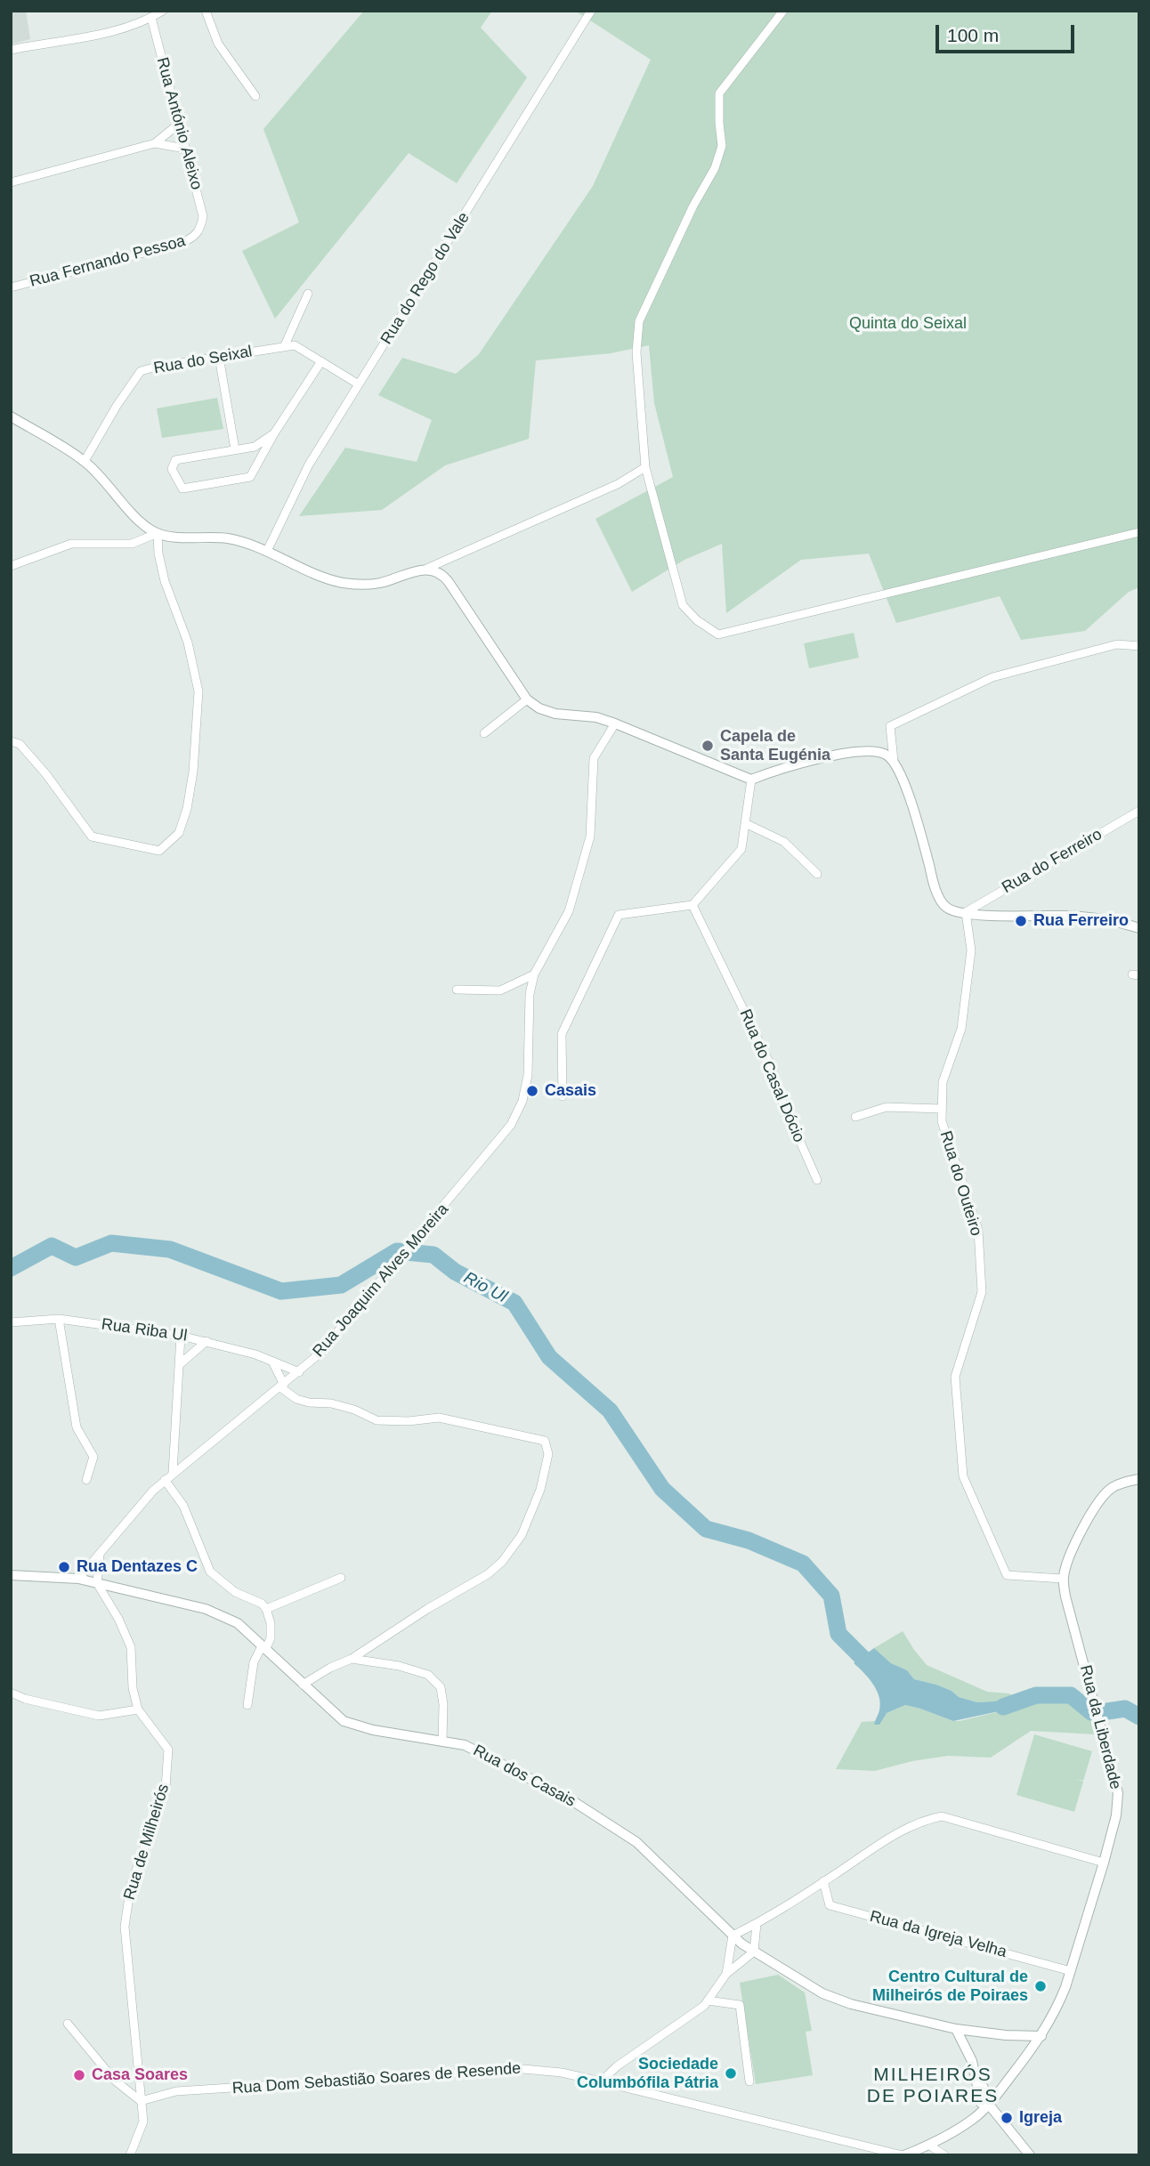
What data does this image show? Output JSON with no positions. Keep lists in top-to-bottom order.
{
  "streets": {
    "street": [
      "Rua António Aleixo",
      "Rua Fernando Pessoa",
      "Rua do Rego do Vale",
      "Rua do Seixal",
      "Rua do Ferreiro",
      "Rua do Casal Dócio",
      "Rua do Outeiro",
      "Rua Joaquim Alves Moreira",
      "Rua Riba Ul",
      "Rua da Liberdade",
      "Rua dos Casais",
      "Rua de Milheirós",
      "Rua da Igreja Velha",
      "Rua Dom Sebastião Soares de Resende"
    ]
  },
  "crossings": [
    ["Rua António Aleixo", "Rua Fernando Pessoa"],
    ["Rua do Rego do Vale", "Rua do Seixal"],
    ["Rua do Ferreiro", "Rua do Outeiro"],
    ["Rua do Outeiro", "Rua da Liberdade"],
    ["Rua Joaquim Alves Moreira", "Rua Riba Ul"],
    ["Rua Joaquim Alves Moreira", "Rua dos Casais"],
    ["Rua da Liberdade", "Rua dos Casais"],
    ["Rua da Liberdade", "Rua da Igreja Velha"],
    ["Rua da Liberdade", "Rua Dom Sebastião Soares de Resende"],
    ["Rua dos Casais", "Rua de Milheirós"],
    ["Rua de Milheirós", "Rua Dom Sebastião Soares de Resende"]
  ],
  "districts": ["MILHEIRÓS DE POIARES"],
  "water": ["Rio Ul"],
  "parks": ["Quinta do Seixal"],
  "places": [
    "Capela de Santa Eugénia",
    "Rua Ferreiro",
    "Casais",
    "Rua Dentazes C",
    "Centro Cultural de Milheirós de Poiraes",
    "Sociedade Columbófila Pátria",
    "Casa Soares",
    "Igreja"
  ],
  "scale_bar": "100 m"
}
